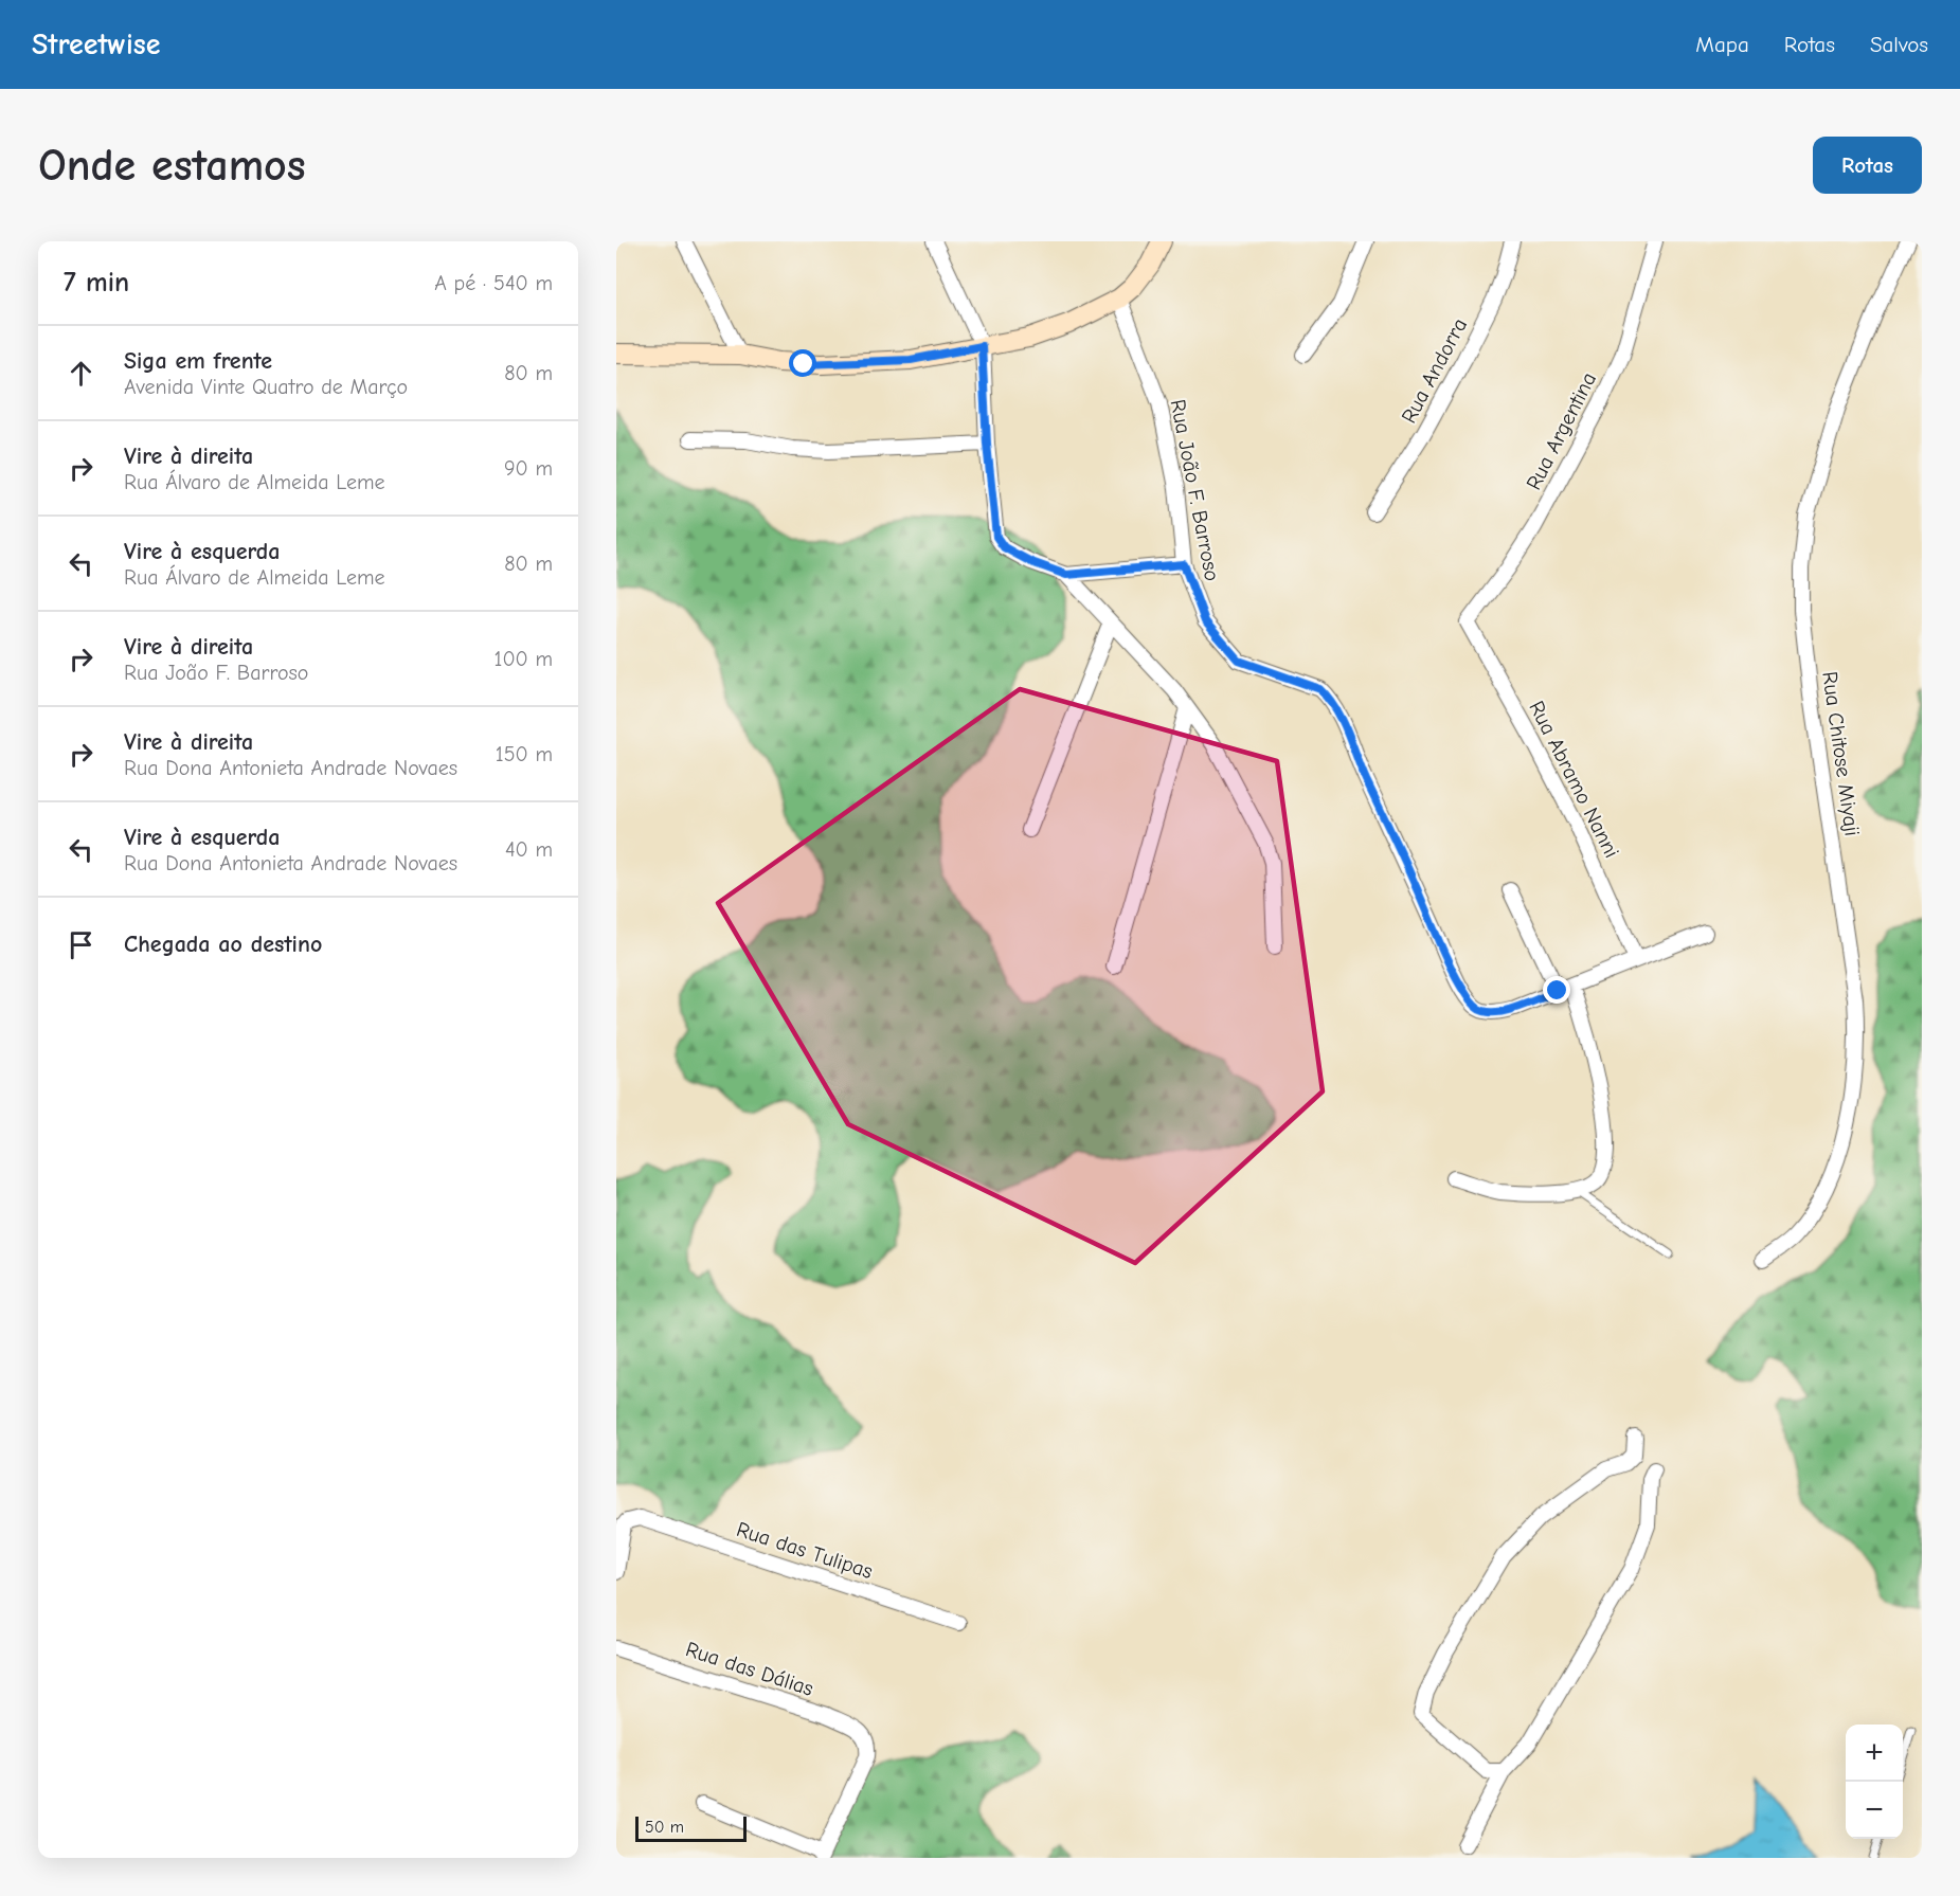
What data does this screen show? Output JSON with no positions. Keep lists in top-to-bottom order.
{
  "streets": {
    "street": [
      "Rua Andorra",
      "Rua Argentina",
      "Rua João F. Barroso",
      "Rua Chitose Miyaji",
      "Rua Abramo Nanni",
      "Rua das Tulipas",
      "Rua das Dálias"
    ]
  },
  "crossings": [
    ["Rua Argentina", "Rua Abramo Nanni"]
  ],
  "scale_bar": "50 m",
  "page": {
    "header": "Streetwise",
    "nav": ["Mapa", "Rotas", "Salvos"],
    "buttons": "Rotas",
    "title": "Onde estamos",
    "heading": ["7 min", "A pé · 540 m"],
    "list": [
      ["Siga em frente", "Avenida Vinte Quatro de Março", "80 m"],
      ["Vire à direita", "Rua Álvaro de Almeida Leme", "90 m"],
      ["Vire à esquerda", "Rua Álvaro de Almeida Leme", "80 m"],
      ["Vire à direita", "Rua João F. Barroso", "100 m"],
      ["Vire à direita", "Rua Dona Antonieta Andrade Novaes", "150 m"],
      ["Vire à esquerda", "Rua Dona Antonieta Andrade Novaes", "40 m"],
      "Chegada ao destino"
    ],
    "map_buttons": ["+", "−"],
    "scale": "50 m"
  }
}
